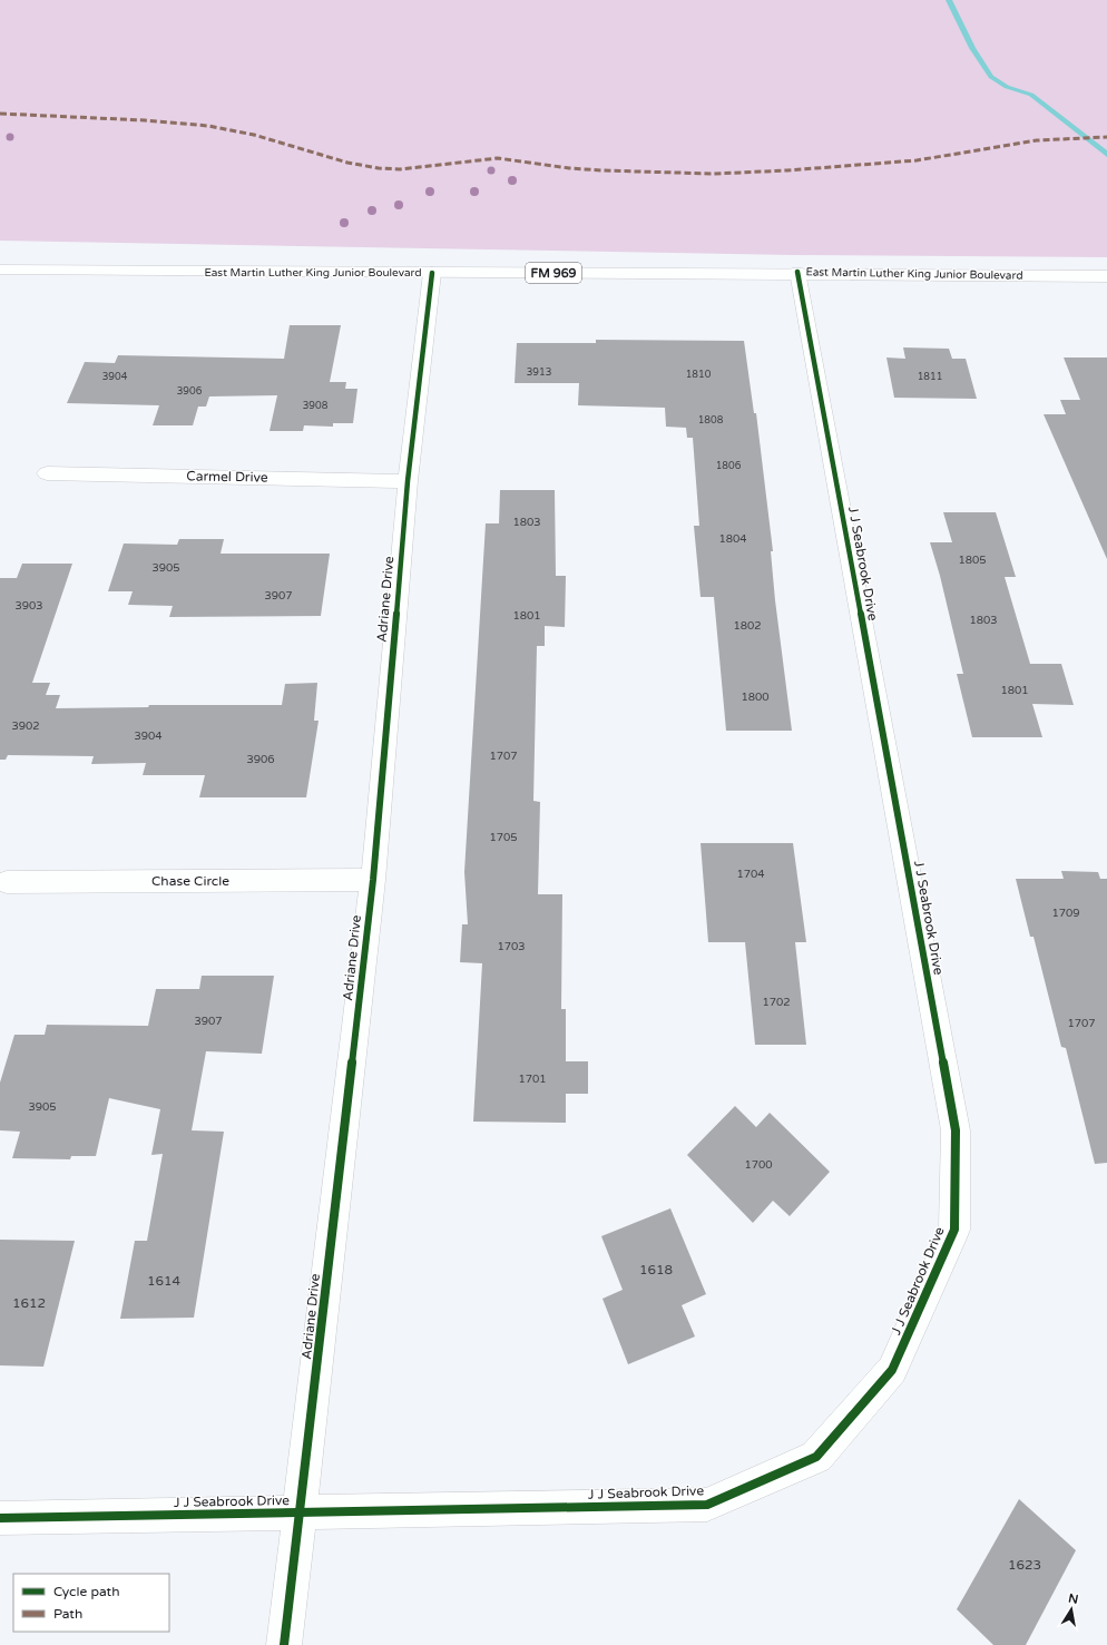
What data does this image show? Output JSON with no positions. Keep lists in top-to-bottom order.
{
  "streets": {
    "street": [
      "East Martin Luther King Junior Boulevard",
      "FM 969",
      "Carmel Drive",
      "J J Seabrook Drive",
      "Adriane Drive",
      "Chase Circle"
    ]
  },
  "crossings": [
    ["East Martin Luther King Junior Boulevard", "J J Seabrook Drive"],
    ["East Martin Luther King Junior Boulevard", "Adriane Drive"],
    ["Carmel Drive", "Adriane Drive"],
    ["J J Seabrook Drive", "Adriane Drive"],
    ["Adriane Drive", "Chase Circle"]
  ],
  "house_numbers": [
    "3913",
    "1810",
    "3904",
    "1811",
    "3906",
    "3908",
    "1808",
    "1806",
    "1803",
    "1804",
    "1805",
    "3905",
    "3907",
    "3903",
    "1801",
    "1803",
    "1802",
    "1801",
    "1800",
    "3902",
    "3904",
    "1707",
    "3906",
    "1705",
    "1704",
    "1709",
    "1703",
    "1702",
    "3907",
    "1707",
    "1701",
    "3905",
    "1700",
    "1618",
    "1614",
    "1612",
    "1623"
  ],
  "legend": ["Cycle path", "Path"],
  "north": "top"
}
